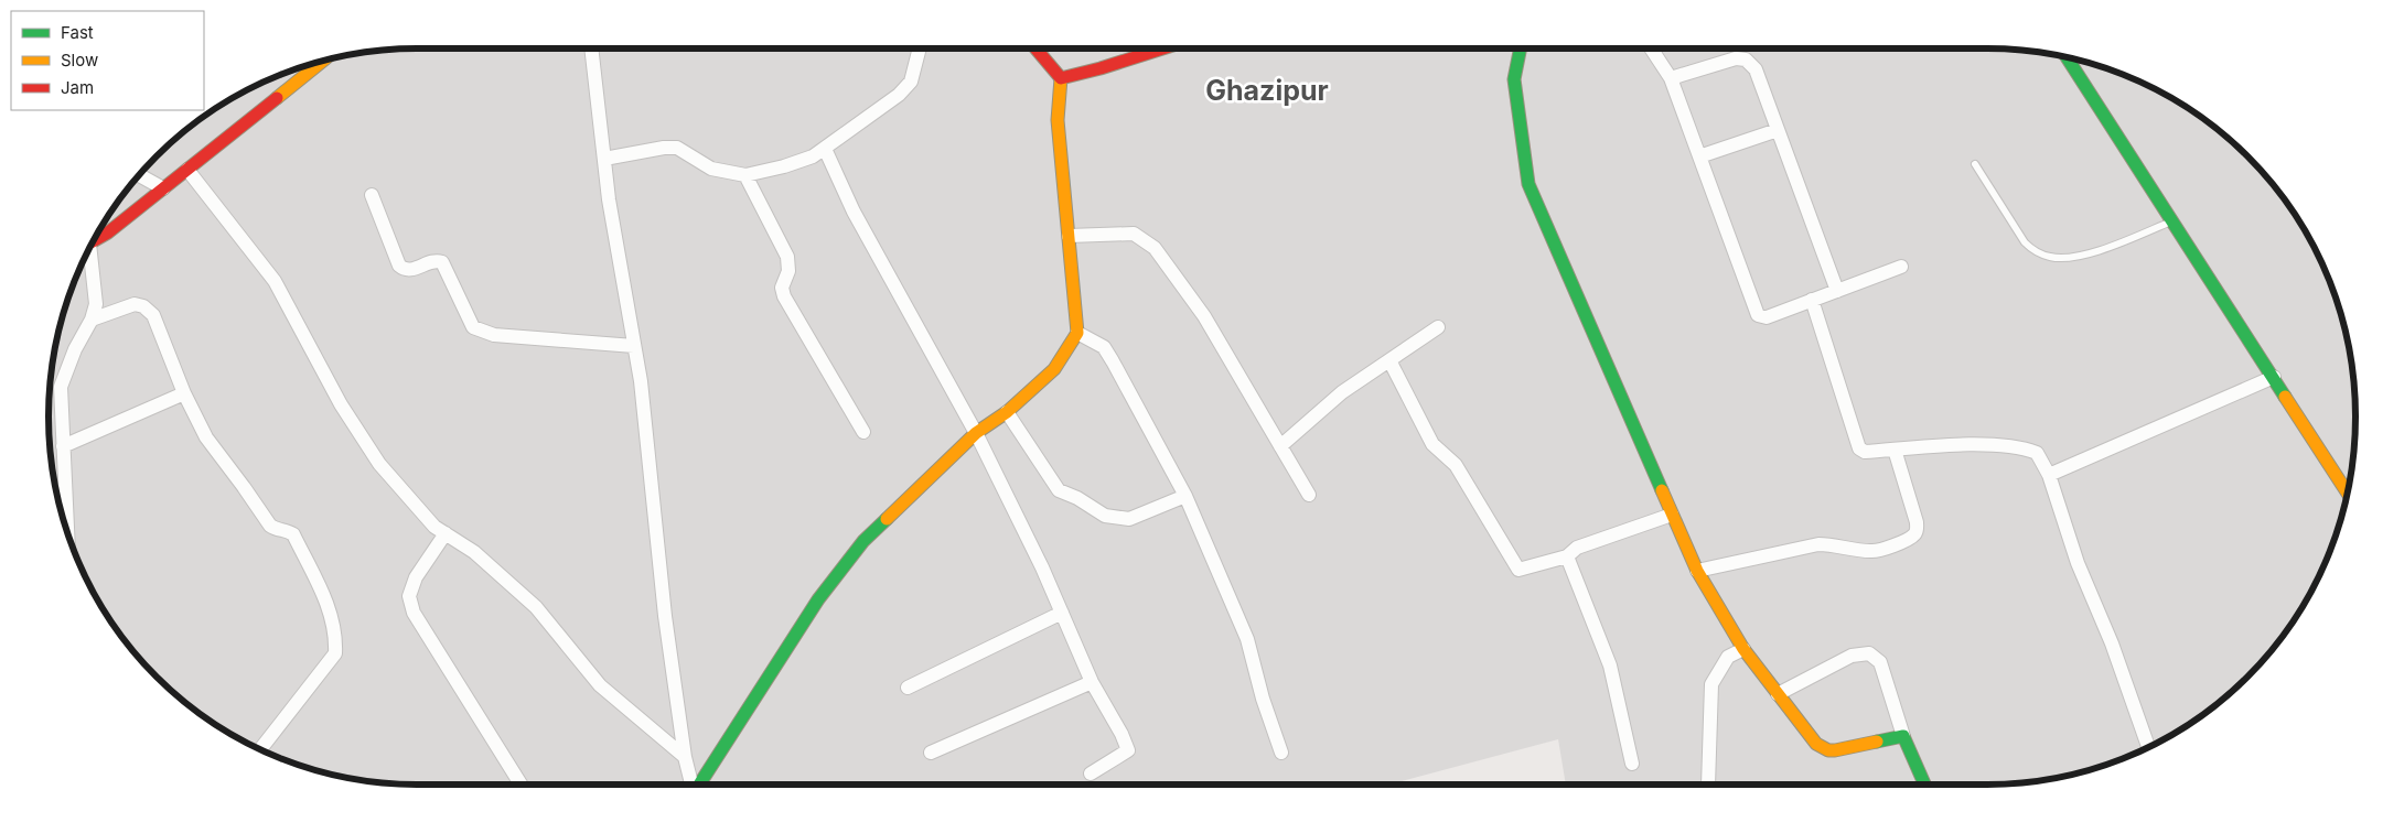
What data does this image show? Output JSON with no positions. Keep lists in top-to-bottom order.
{
  "districts": ["Ghazipur"],
  "legend": ["Fast", "Slow", "Jam"]
}
